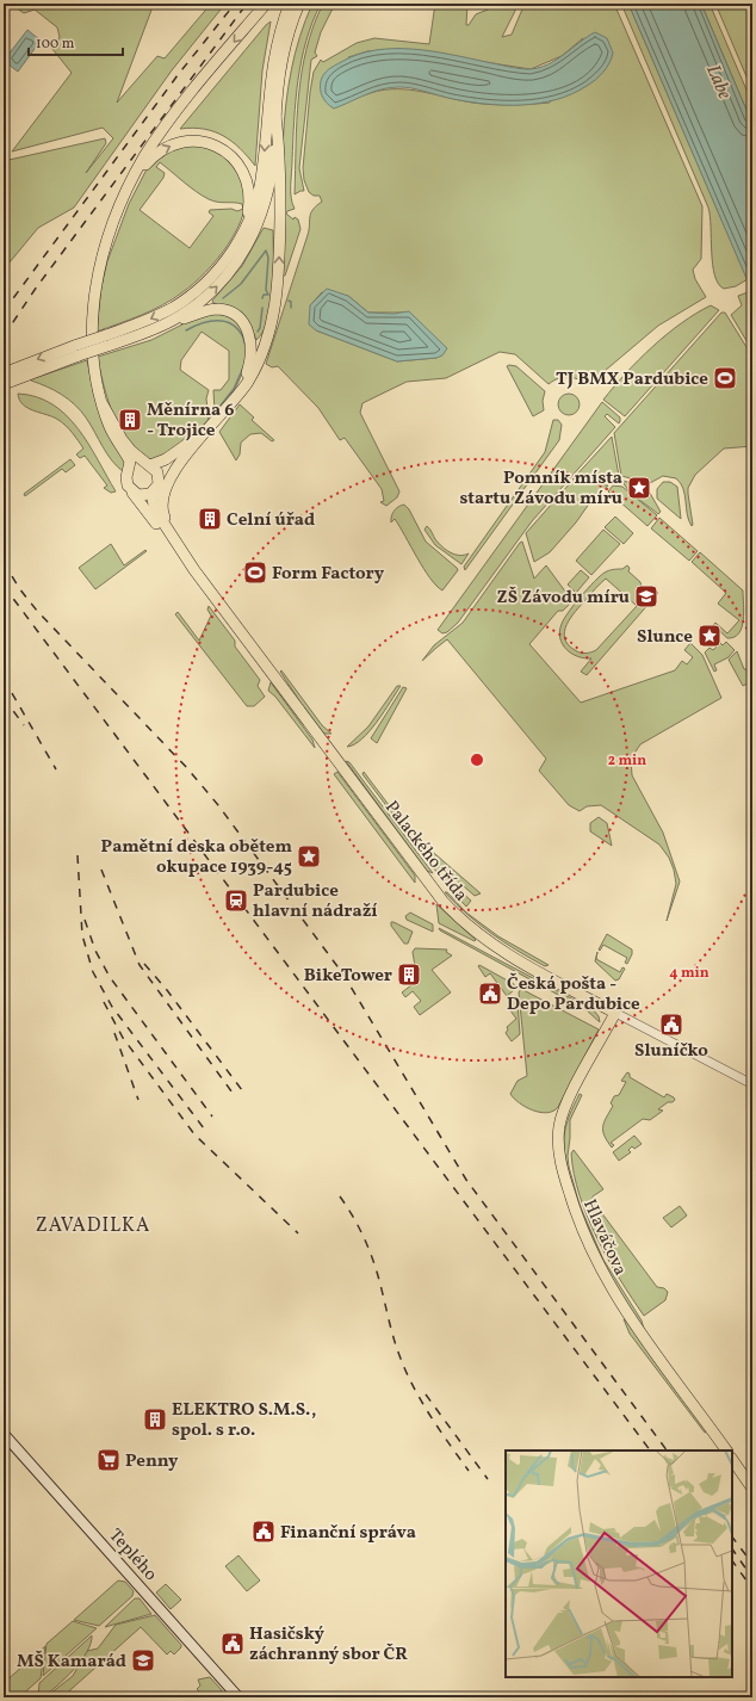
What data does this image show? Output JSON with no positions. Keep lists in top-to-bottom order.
{
  "streets": {
    "main road": ["Palackého třída", "Hlaváčova", "Teplého"]
  },
  "crossings": [
    ["Palackého třída", "Hlaváčova"]
  ],
  "districts": ["ZAVADILKA"],
  "water": ["Labe"],
  "places": {
    "sports": ["TJ BMX Pardubice", "Form Factory"],
    "building": [
      "Měnírna 6 - Trojice",
      "Celní úřad",
      "BikeTower",
      "ELEKTRO S.M.S., spol. s r.o."
    ],
    "place": ["Pomník místa startu Závodu míru", "Slunce", "Pamětní deska obětem okupace 1939-45"],
    "school or university": ["ZŠ Závodu míru", "MŠ Kamarád"],
    "station": ["Pardubice hlavní nádraží"],
    "public building": [
      "Česká pošta - Depo Pardubice",
      "Sluníčko",
      "Finanční správa",
      "Hasičský záchranný sbor ČR"
    ],
    "supermarket": ["Penny"]
  },
  "scale_bar": "100 m",
  "rings": ["2 min", "4 min"]
}
